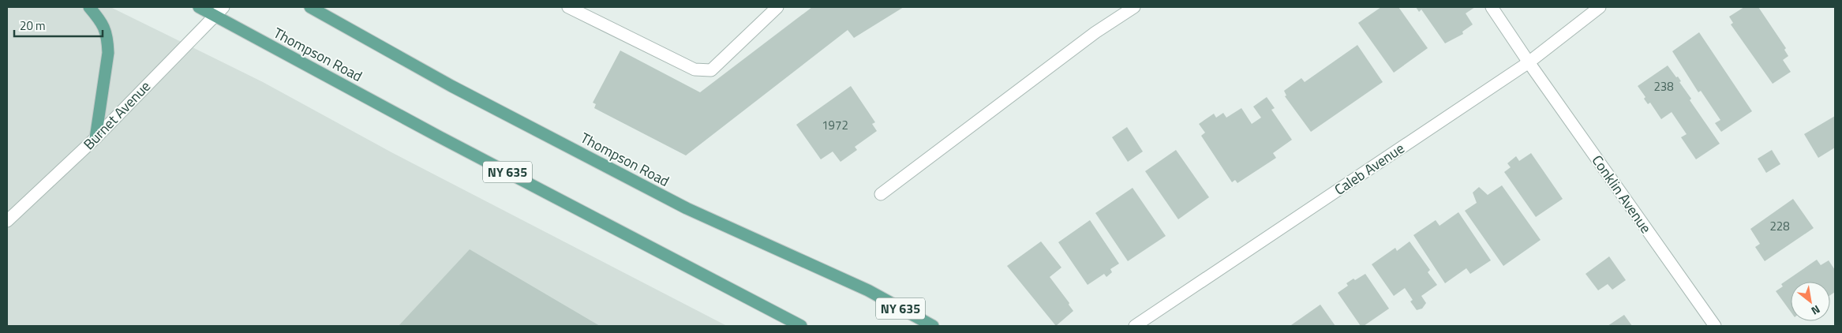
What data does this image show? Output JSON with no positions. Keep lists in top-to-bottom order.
{
  "streets": {
    "main road": ["Thompson Road", "NY 635"],
    "street": ["Burnet Avenue", "Caleb Avenue", "Conklin Avenue"]
  },
  "crossings": [
    ["Thompson Road", "Burnet Avenue"],
    ["Caleb Avenue", "Conklin Avenue"]
  ],
  "house_numbers": ["238", "1972", "228"],
  "scale_bar": "20 m",
  "north": "bottom right"
}
